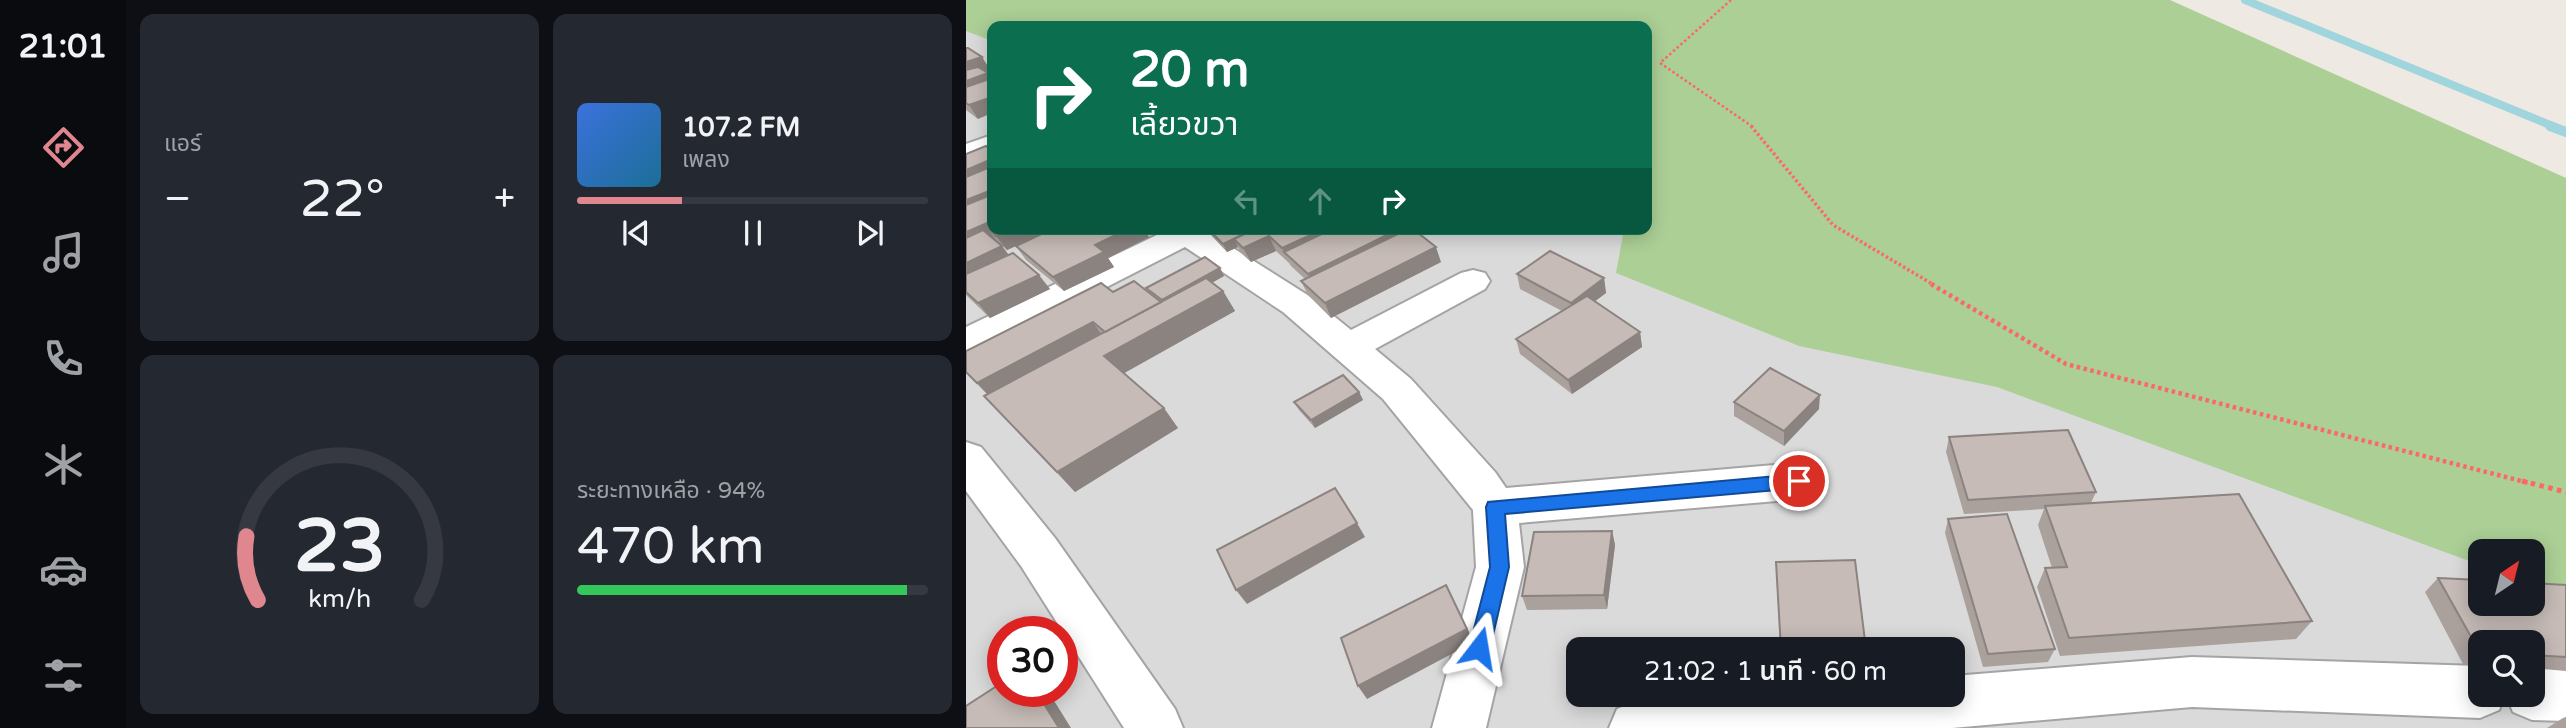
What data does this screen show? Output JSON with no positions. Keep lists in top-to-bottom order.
{
  "north": "top right",
  "page": {
    "tabs": "21:01",
    "tile": [
      "แอร์",
      ["ระยะทางเหลือ · 94%", "470 km"]
    ],
    "turn": ["20 m", "เลี้ยวขวา"],
    "song": ["107.2 FM", "เพลง"],
    "heat": ["−", "22°", "+"],
    "limit": "30",
    "trip": "21:02 · 1 นาที · 60 m",
    "gauge": ["23", "km/h"]
  }
}
